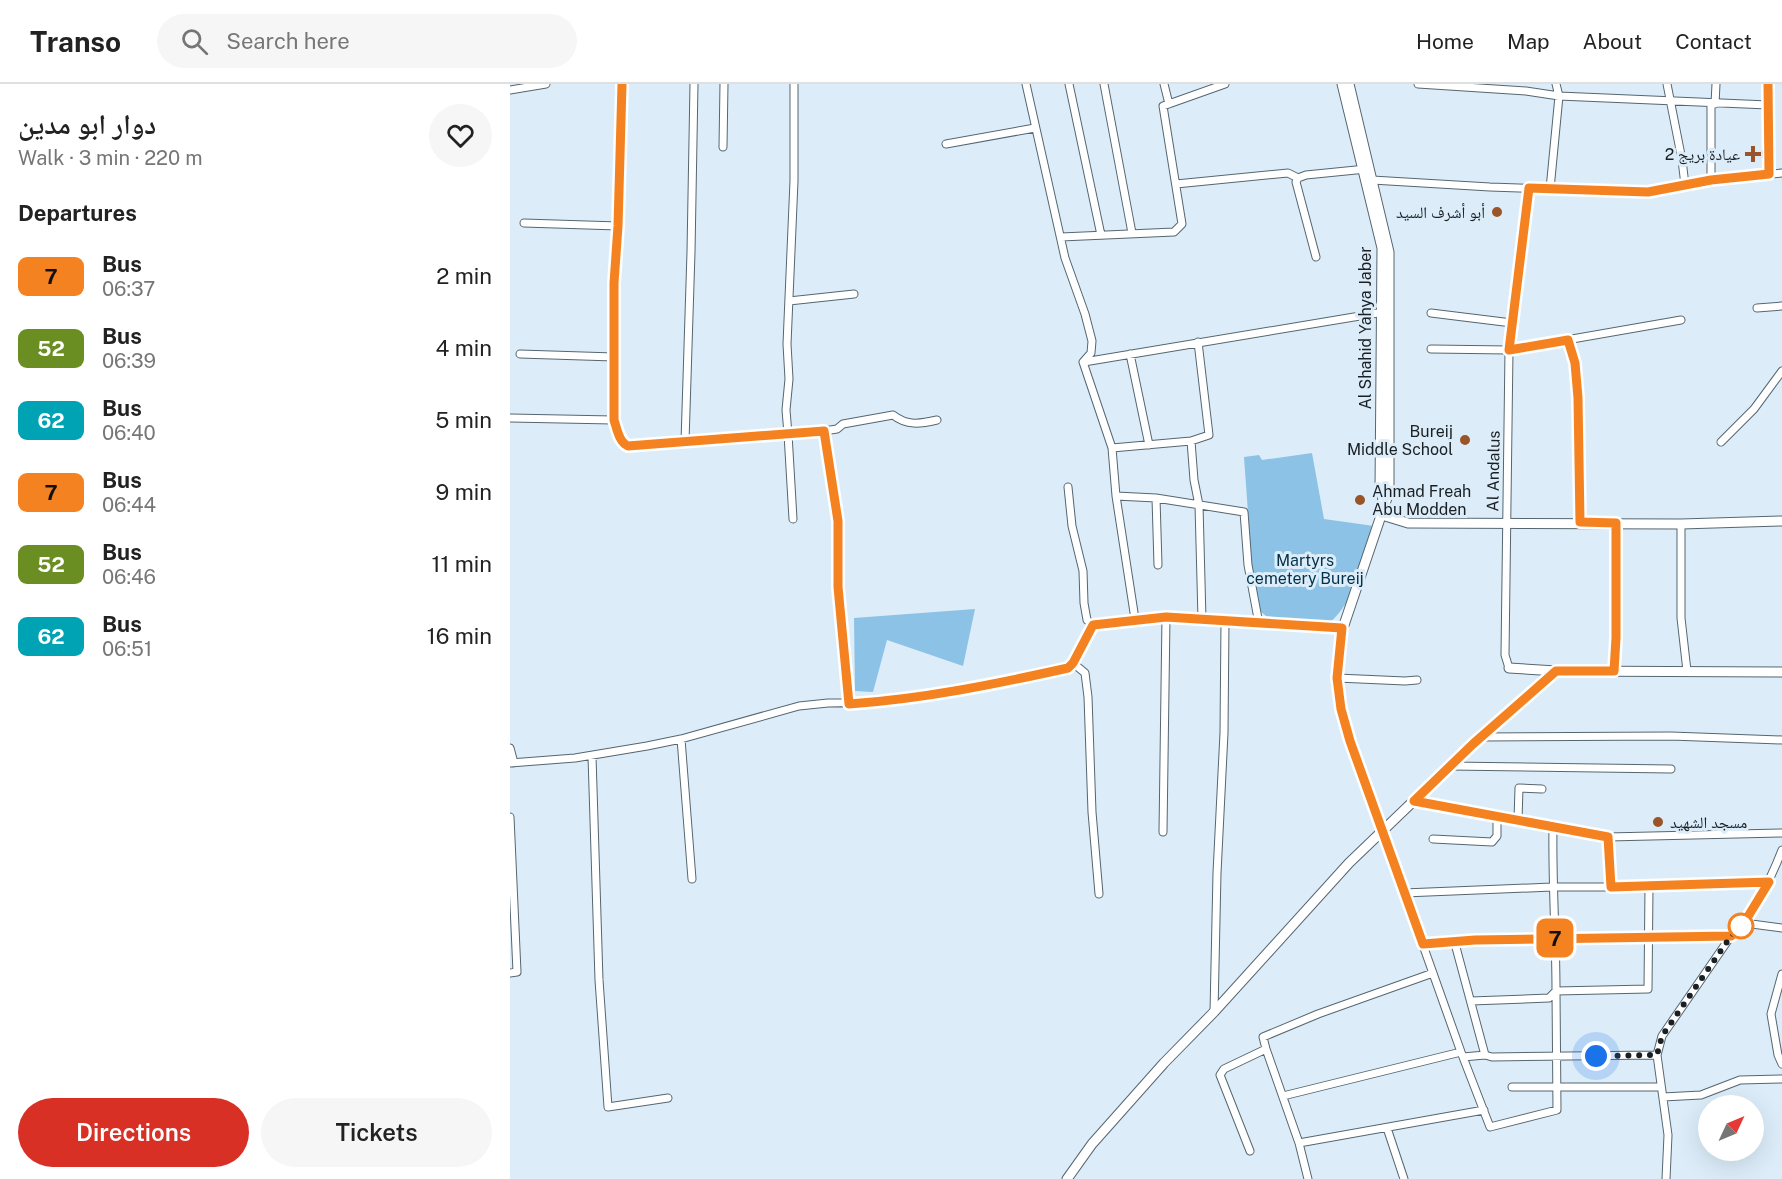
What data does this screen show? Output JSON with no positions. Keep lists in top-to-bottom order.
{
  "streets": {
    "street": ["Al Shahid Yahya Jaber", "Al Andalus"]
  },
  "parks": ["Martyrs cemetery Bureij"],
  "places": {
    "health": ["عيادة بريج 2"],
    "other": [
      "أبو أشرف السيد",
      "Bureij Middle School",
      "Ahmad Freah Abu Modden",
      "مسجد الشهيد"
    ]
  },
  "lines": ["bus line 7"],
  "north": "top right",
  "page": {
    "header": "Transo",
    "search": "Search here",
    "nav": [
      "Home",
      "Map",
      "About",
      "Contact"
    ],
    "heading": [
      ["دوار ابو مدين", "Walk · 3 min · 220 m"],
      "Departures"
    ],
    "on_map": "7",
    "list": [
      {
        "mark": "7",
        "name": "Bus",
        "note": "06:37",
        "value": "2 min"
      },
      {
        "mark": "52",
        "name": "Bus",
        "note": "06:39",
        "value": "4 min"
      },
      {
        "mark": "62",
        "name": "Bus",
        "note": "06:40",
        "value": "5 min"
      },
      {
        "mark": "7",
        "name": "Bus",
        "note": "06:44",
        "value": "9 min"
      },
      {
        "mark": "52",
        "name": "Bus",
        "note": "06:46",
        "value": "11 min"
      },
      {
        "mark": "62",
        "name": "Bus",
        "note": "06:51",
        "value": "16 min"
      }
    ],
    "buttons": ["Directions", "Tickets"]
  }
}
